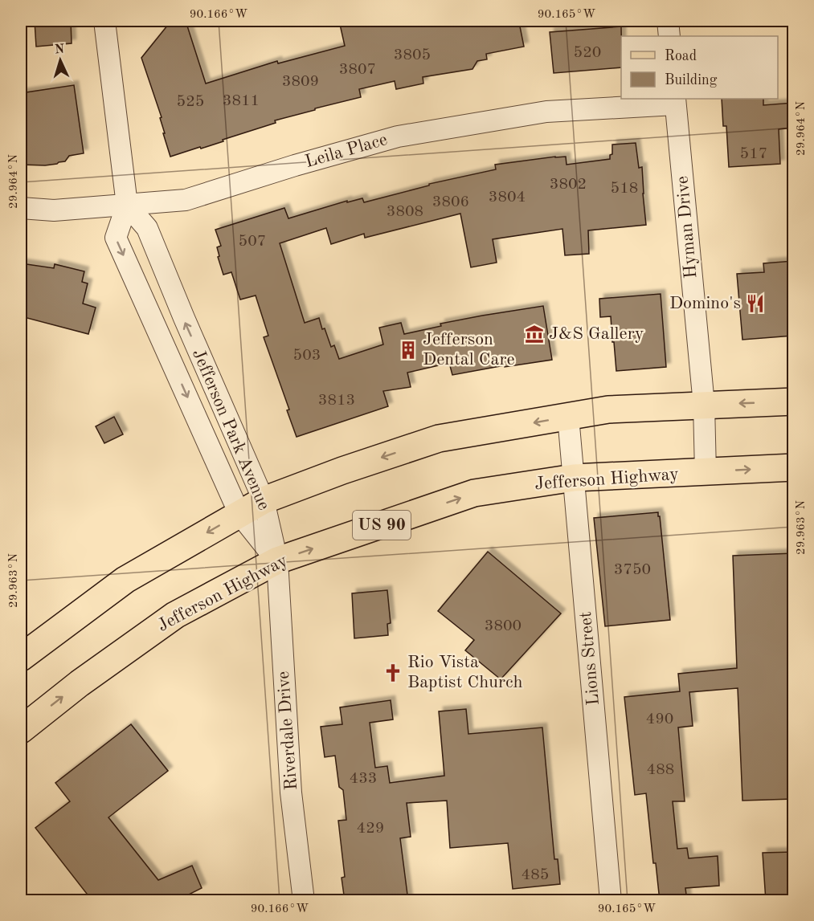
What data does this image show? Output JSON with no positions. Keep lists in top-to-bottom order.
{
  "streets": {
    "main road": ["Jefferson Highway", "US 90"],
    "street": [
      "Leila Place",
      "Hyman Drive",
      "Jefferson Park Avenue",
      "Lions Street",
      "Riverdale Drive"
    ]
  },
  "crossings": [
    ["Leila Place", "Hyman Drive"],
    ["Leila Place", "Jefferson Park Avenue"],
    ["Hyman Drive", "Jefferson Highway"],
    ["Jefferson Park Avenue", "Jefferson Highway"],
    ["Jefferson Park Avenue", "Riverdale Drive"],
    ["Jefferson Highway", "Lions Street"],
    ["Jefferson Highway", "Riverdale Drive"]
  ],
  "places": {
    "restaurant": ["Domino's"],
    "museum": ["J&S Gallery"],
    "building": ["Jefferson Dental Care"],
    "church": ["Rio Vista Baptist Church"]
  },
  "house_numbers": [
    "520",
    "3805",
    "3807",
    "3809",
    "3811",
    "525",
    "517",
    "3802",
    "518",
    "3804",
    "3806",
    "3808",
    "507",
    "503",
    "3813",
    "3750",
    "3800",
    "490",
    "488",
    "433",
    "429",
    "485"
  ],
  "legend": ["Road", "Building"],
  "north": "top",
  "coordinates": [
    "90.166°W",
    "90.165°W",
    "29.964°N",
    "29.963°N"
  ]
}
